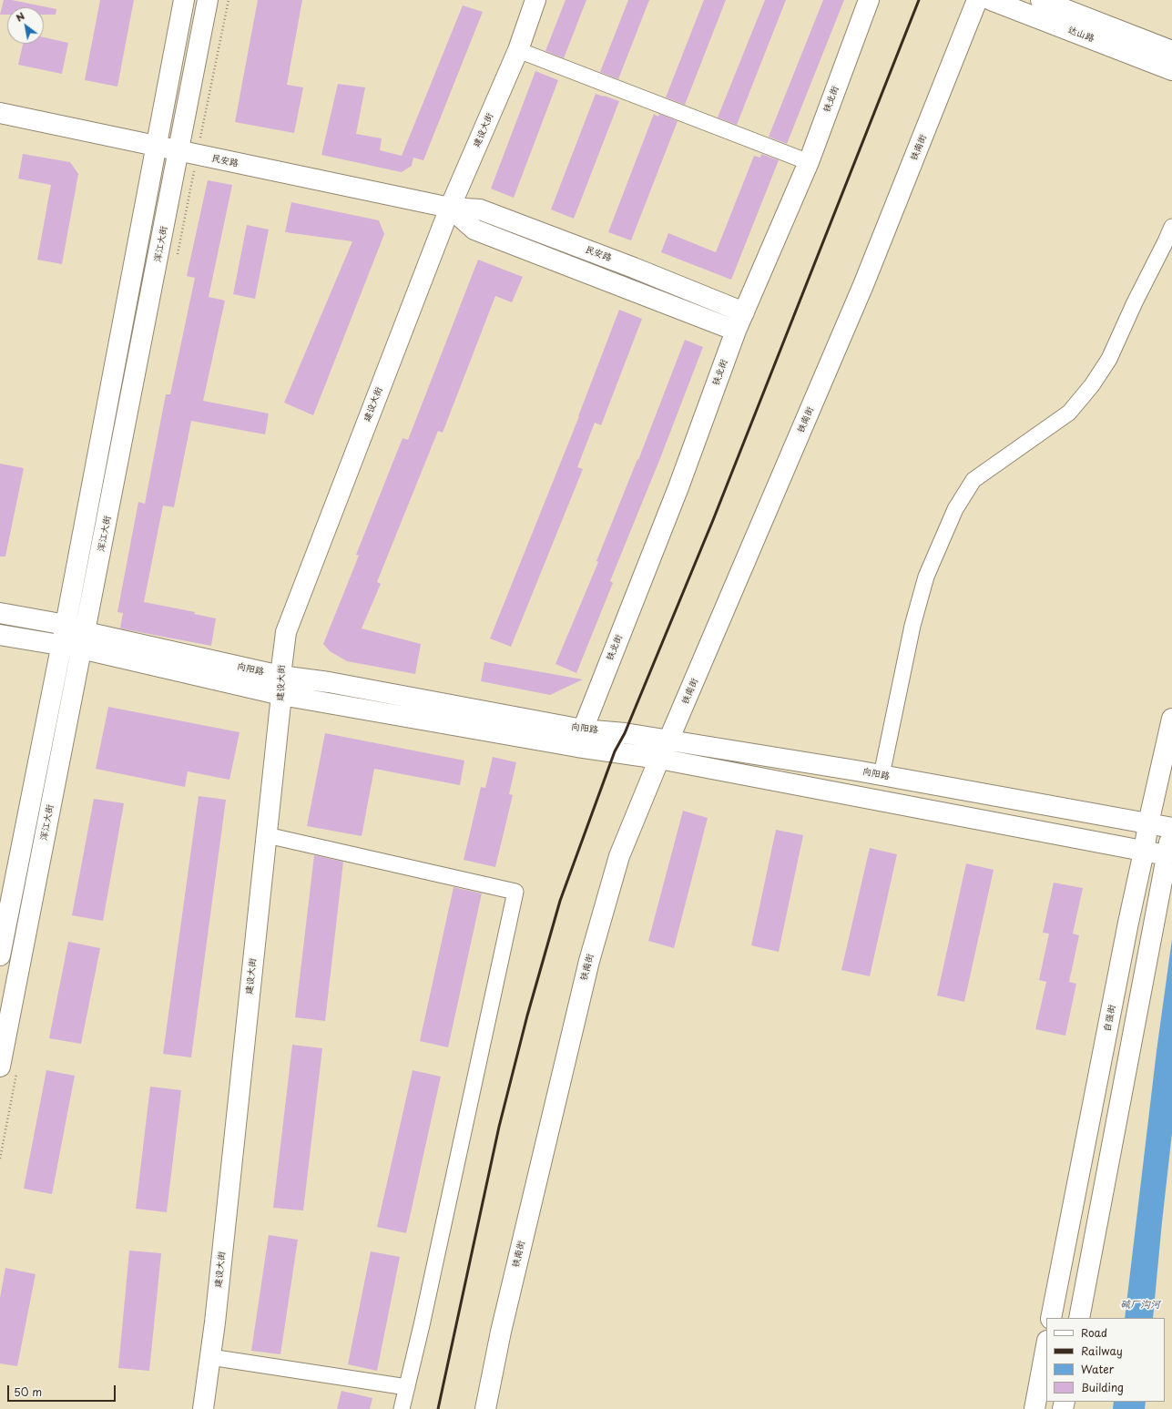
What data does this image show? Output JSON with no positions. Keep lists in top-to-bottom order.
{
  "streets": {
    "main road": [
      "达山路",
      "铁北街",
      "建设大街",
      "铁南街",
      "民安路",
      "浑江大街",
      "向阳路",
      "自强街"
    ]
  },
  "crossings": [
    ["铁北街", "民安路"],
    ["铁北街", "向阳路"],
    ["建设大街", "民安路"],
    ["建设大街", "向阳路"],
    ["铁南街", "向阳路"],
    ["民安路", "浑江大街"],
    ["浑江大街", "向阳路"],
    ["向阳路", "自强街"]
  ],
  "water": ["碱厂沟河"],
  "legend": [
    "Road",
    "Railway",
    "Water",
    "Building"
  ],
  "scale_bar": "50 m",
  "north": "top left"
}
